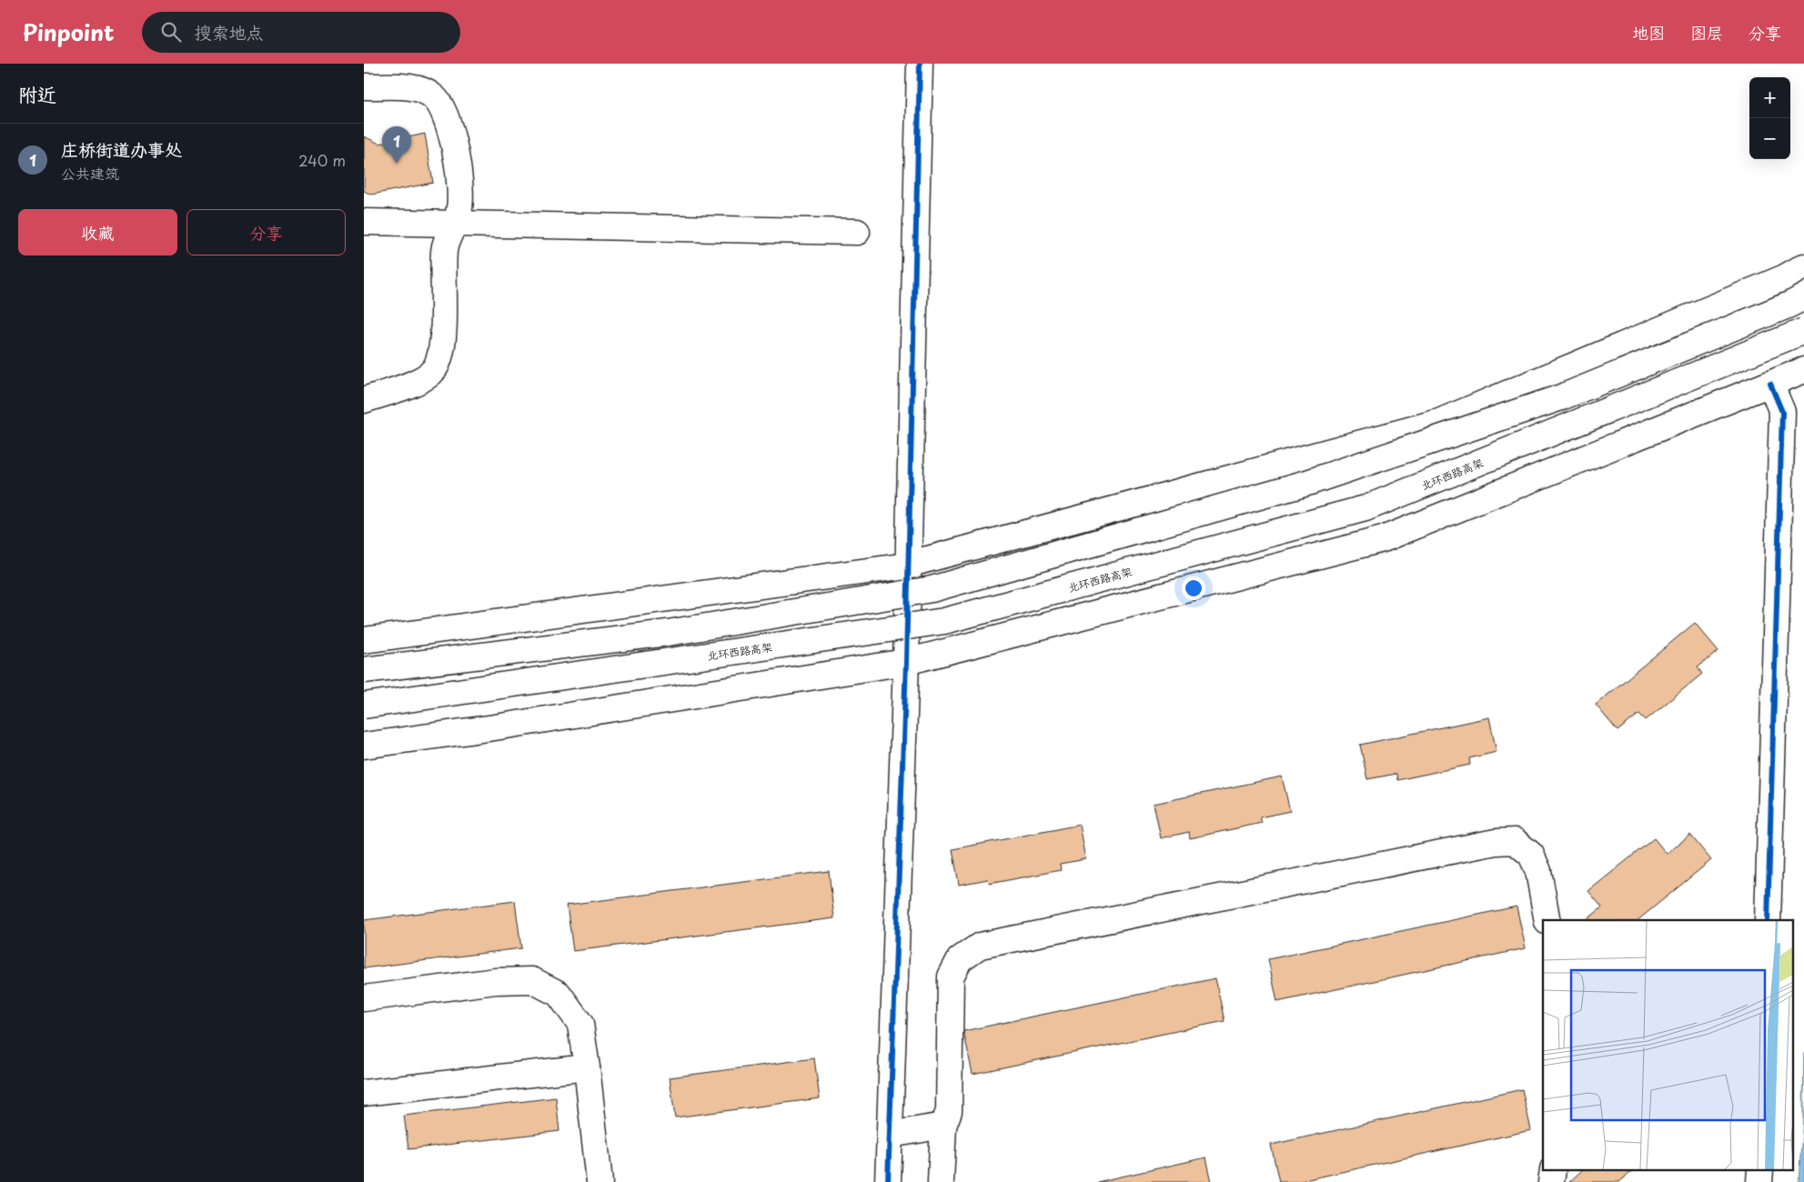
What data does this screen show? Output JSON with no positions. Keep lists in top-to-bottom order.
{
  "streets": {
    "main road": ["北环西路高架"]
  },
  "page": {
    "header": "Pinpoint",
    "search": "搜索地点",
    "nav": ["地图", "图层", "分享"],
    "heading": "附近",
    "map_buttons": ["+", "−"],
    "list": [
      {
        "mark": "1",
        "name": "庄桥街道办事处",
        "note": "公共建筑",
        "value": "240 m"
      }
    ],
    "pins": "1",
    "buttons": ["收藏", "分享"]
  }
}
